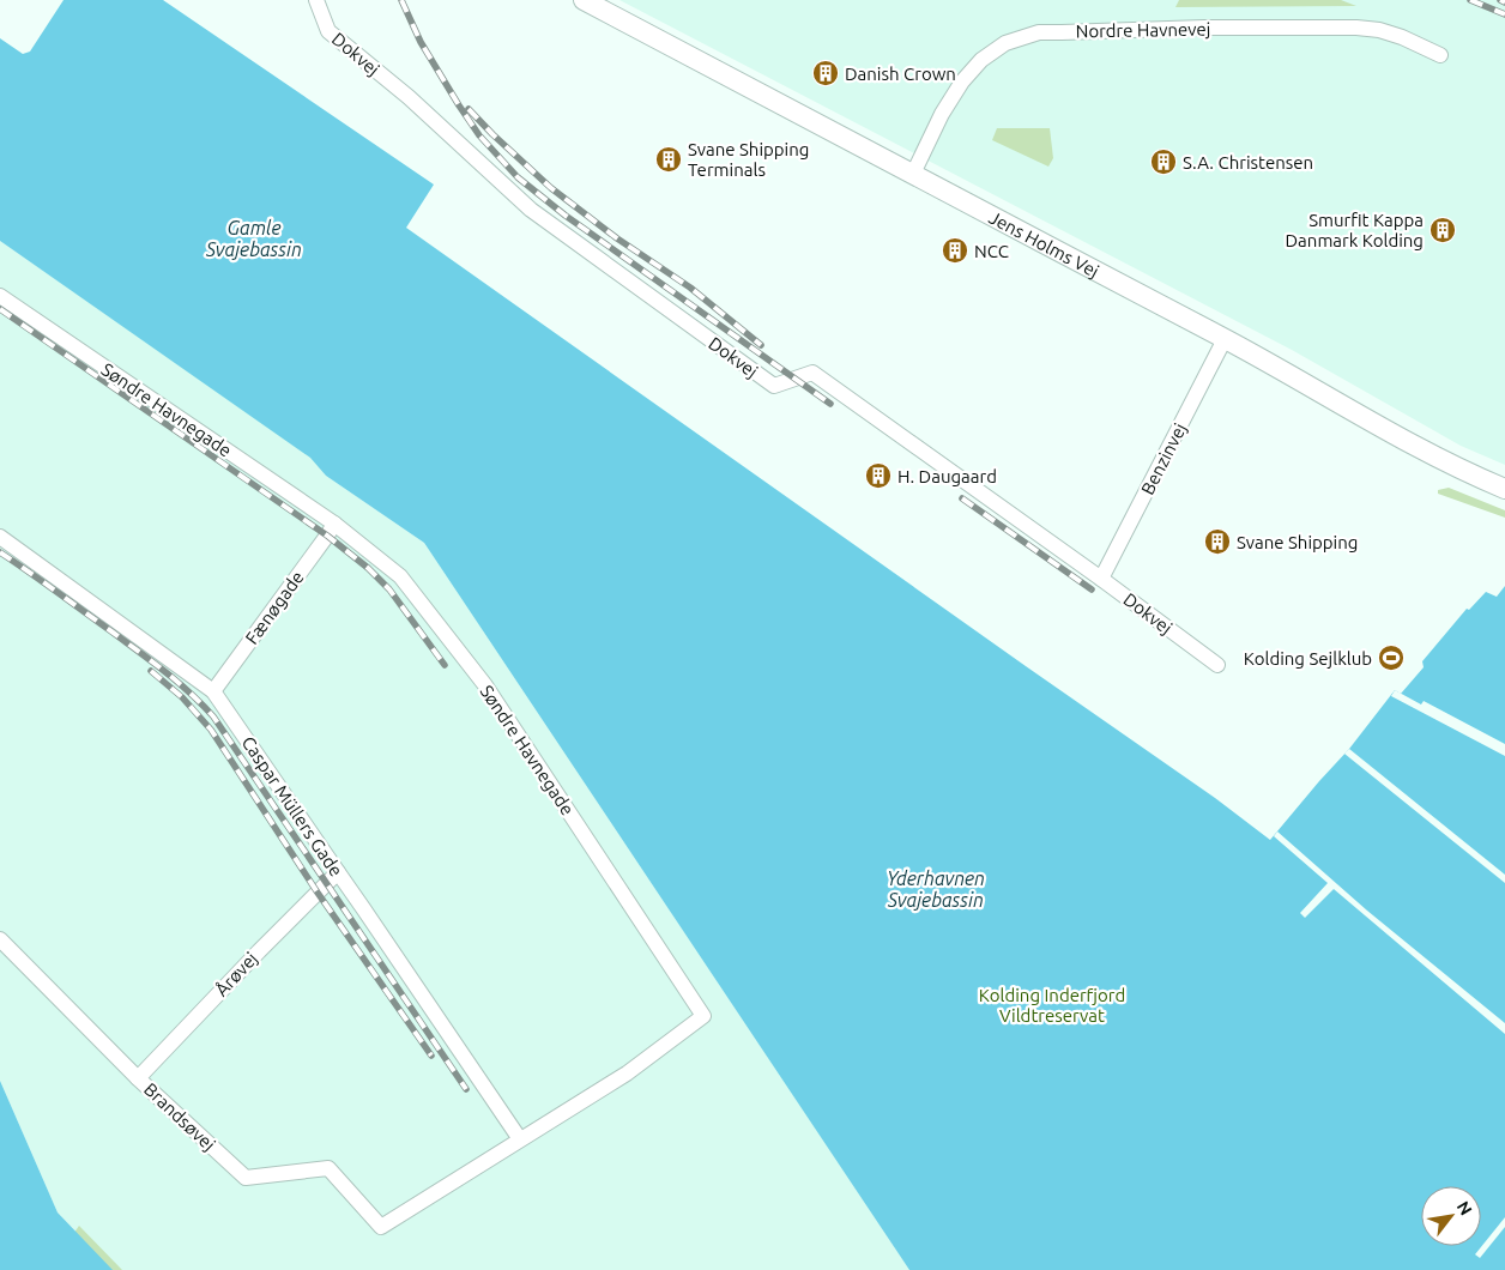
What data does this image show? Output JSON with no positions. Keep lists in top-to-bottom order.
{
  "streets": {
    "main road": ["Jens Holms Vej"],
    "street": [
      "Nordre Havnevej",
      "Dokvej",
      "Søndre Havnegade",
      "Benzinvej",
      "Fænøgade",
      "Caspar Müllers Gade",
      "Årøvej",
      "Brandsøvej"
    ]
  },
  "crossings": [
    ["Nordre Havnevej", "Jens Holms Vej"],
    ["Dokvej", "Benzinvej"],
    ["Jens Holms Vej", "Benzinvej"],
    ["Søndre Havnegade", "Fænøgade"],
    ["Søndre Havnegade", "Caspar Müllers Gade"],
    ["Søndre Havnegade", "Brandsøvej"],
    ["Fænøgade", "Caspar Müllers Gade"],
    ["Caspar Müllers Gade", "Årøvej"],
    ["Årøvej", "Brandsøvej"]
  ],
  "water": ["Gamle Svajebassin", "Yderhavnen Svajebassin"],
  "parks": ["Kolding Inderfjord Vildtreservat"],
  "places": {
    "building": [
      "Danish Crown",
      "Svane Shipping Terminals",
      "S.A. Christensen",
      "Smurfit Kappa Danmark Kolding",
      "NCC",
      "H. Daugaard",
      "Svane Shipping"
    ],
    "sports": ["Kolding Sejlklub"]
  },
  "north": "top right"
}
